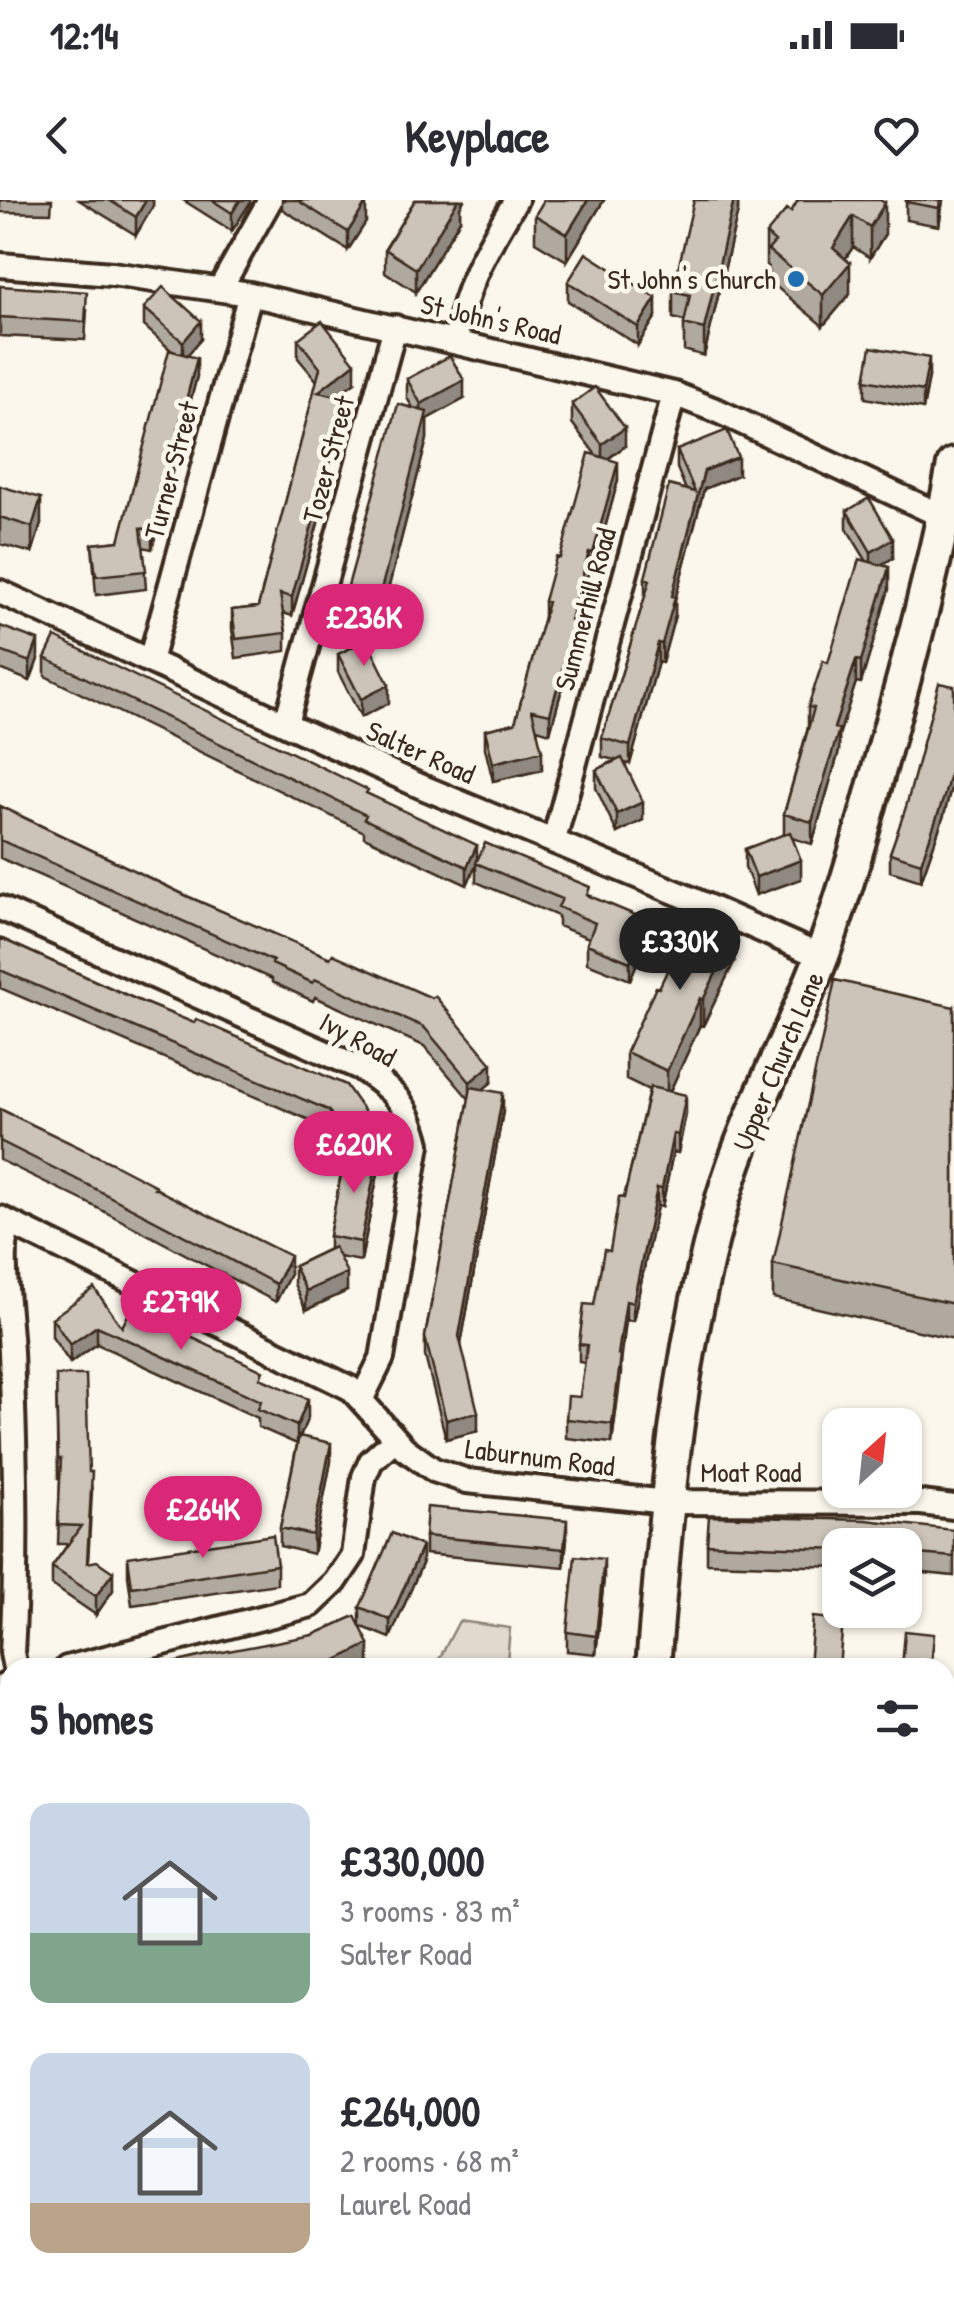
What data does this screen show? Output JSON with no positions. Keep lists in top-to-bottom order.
{
  "streets": {
    "main road": ["Upper Church Lane"],
    "street": [
      "St John's Road",
      "Tozer Street",
      "Turner Street",
      "Summerhill Road",
      "Salter Road",
      "Ivy Road",
      "Laburnum Road",
      "Moat Road"
    ]
  },
  "crossings": [
    ["St John's Road", "Tozer Street"],
    ["St John's Road", "Turner Street"],
    ["St John's Road", "Summerhill Road"],
    ["St John's Road", "Upper Church Lane"],
    ["Tozer Street", "Salter Road"],
    ["Turner Street", "Salter Road"],
    ["Summerhill Road", "Salter Road"],
    ["Salter Road", "Upper Church Lane"],
    ["Ivy Road", "Laburnum Road"],
    ["Upper Church Lane", "Laburnum Road"],
    ["Upper Church Lane", "Moat Road"],
    ["Laburnum Road", "Moat Road"]
  ],
  "places": ["St John's Church"],
  "north": "top right",
  "page": {
    "status": "12:14",
    "header": "Keyplace",
    "price": [
      "£236K",
      "£330K",
      "£620K",
      "£279K",
      "£264K"
    ],
    "heading": "5 homes",
    "list": [
      {
        "name": "£330,000",
        "note": "3 rooms · 83 m² · Salter Road"
      },
      {
        "name": "£264,000",
        "note": "2 rooms · 68 m² · Laurel Road"
      }
    ]
  }
}
